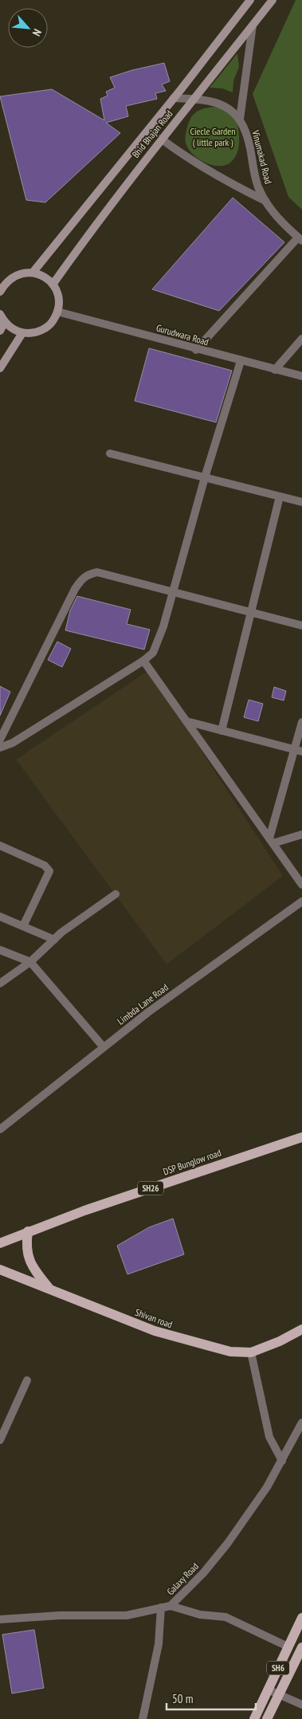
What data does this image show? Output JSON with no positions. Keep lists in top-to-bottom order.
{
  "streets": {
    "main road": [
      "Bhid Bhajan Road",
      "DSP Bunglow road",
      "SH26",
      "Shivan road",
      "SH6"
    ],
    "street": [
      "Vinumakad Road",
      "Gurudwara Road",
      "Limbda Lane Road",
      "Galaxy Road"
    ]
  },
  "crossings": [
    ["Bhid Bhajan Road", "Vinumakad Road"]
  ],
  "parks": ["Ciecle Garden ( little park )"],
  "scale_bar": "50 m",
  "north": "bottom right"
}
